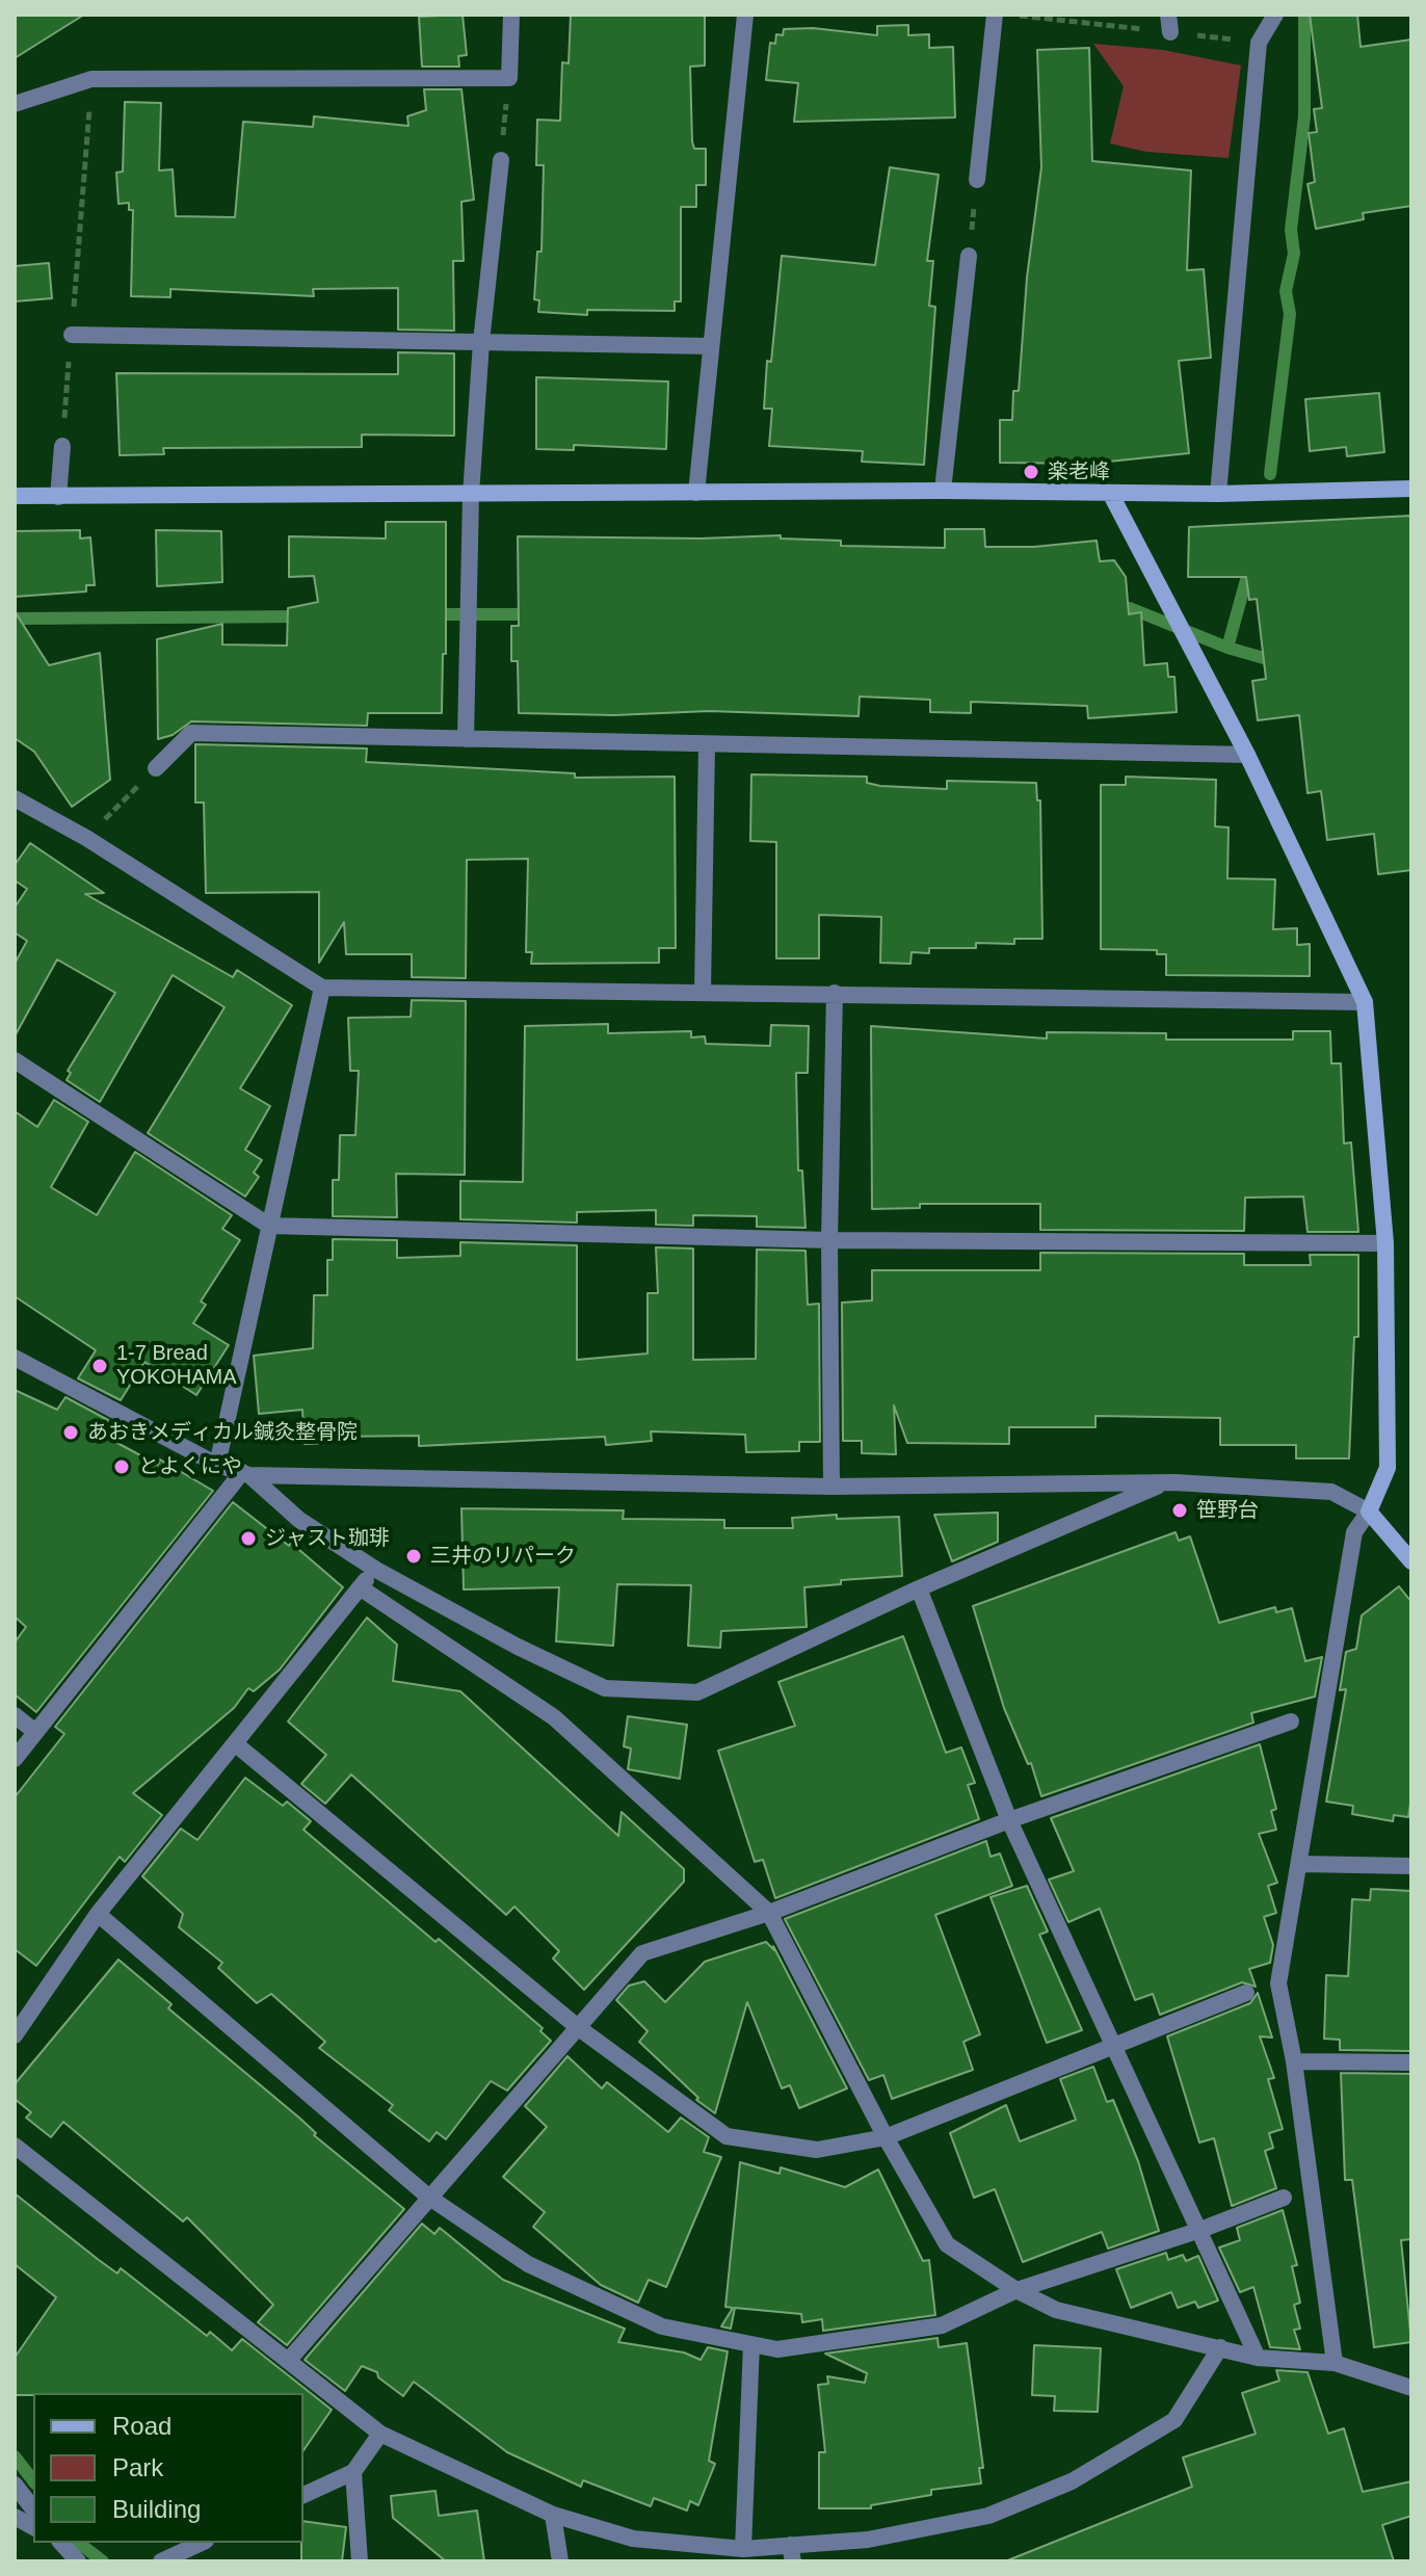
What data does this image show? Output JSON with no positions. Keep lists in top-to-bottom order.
{
  "places": [
    "楽老峰",
    "1-7 Bread YOKOHAMA",
    "あおきメディカル鍼灸整骨院",
    "とよくにや",
    "笹野台",
    "ジャスト珈琲",
    "三井のリパーク"
  ],
  "legend": ["Road", "Park", "Building"]
}
